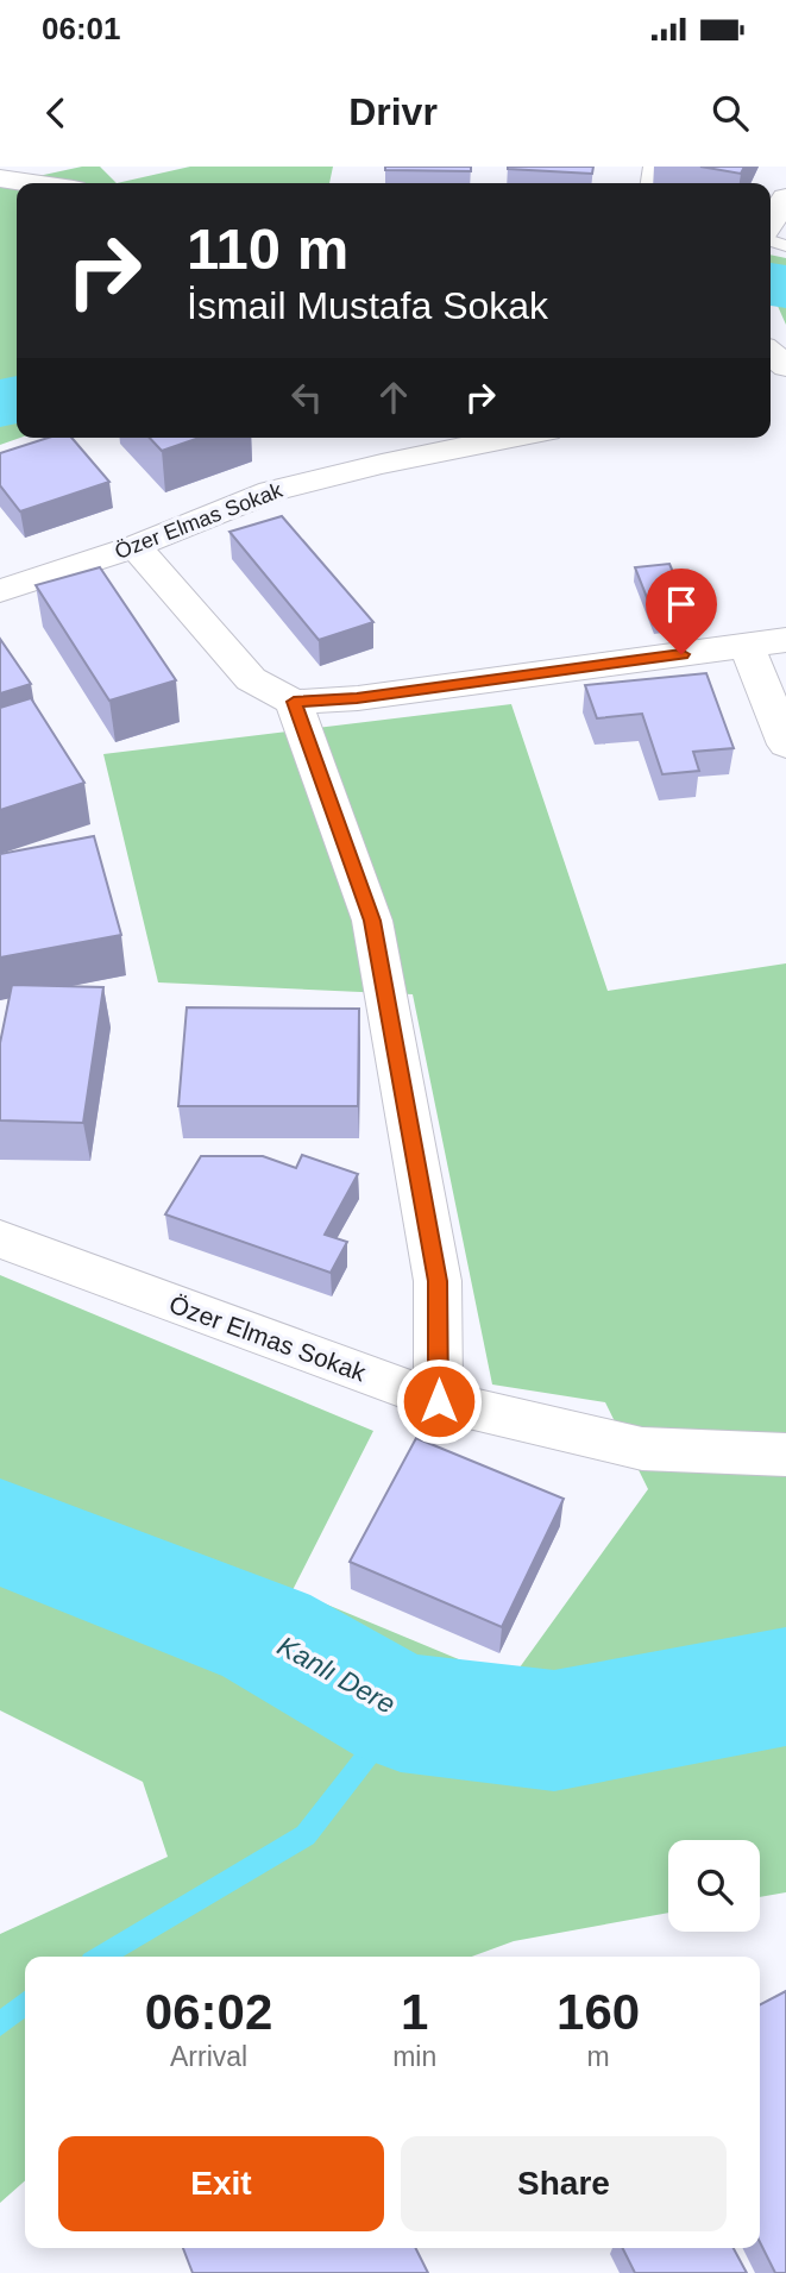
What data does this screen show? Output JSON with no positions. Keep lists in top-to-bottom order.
{
  "streets": {
    "street": ["Özer Elmas Sokak"]
  },
  "water": ["Kanlı Dere"],
  "page": {
    "status": "06:01",
    "header": "Drivr",
    "turn": ["110 m", "İsmail Mustafa Sokak"],
    "eta": [
      "06:02",
      "Arrival",
      "1",
      "min",
      "160",
      "m"
    ],
    "buttons": ["Exit", "Share"]
  }
}
